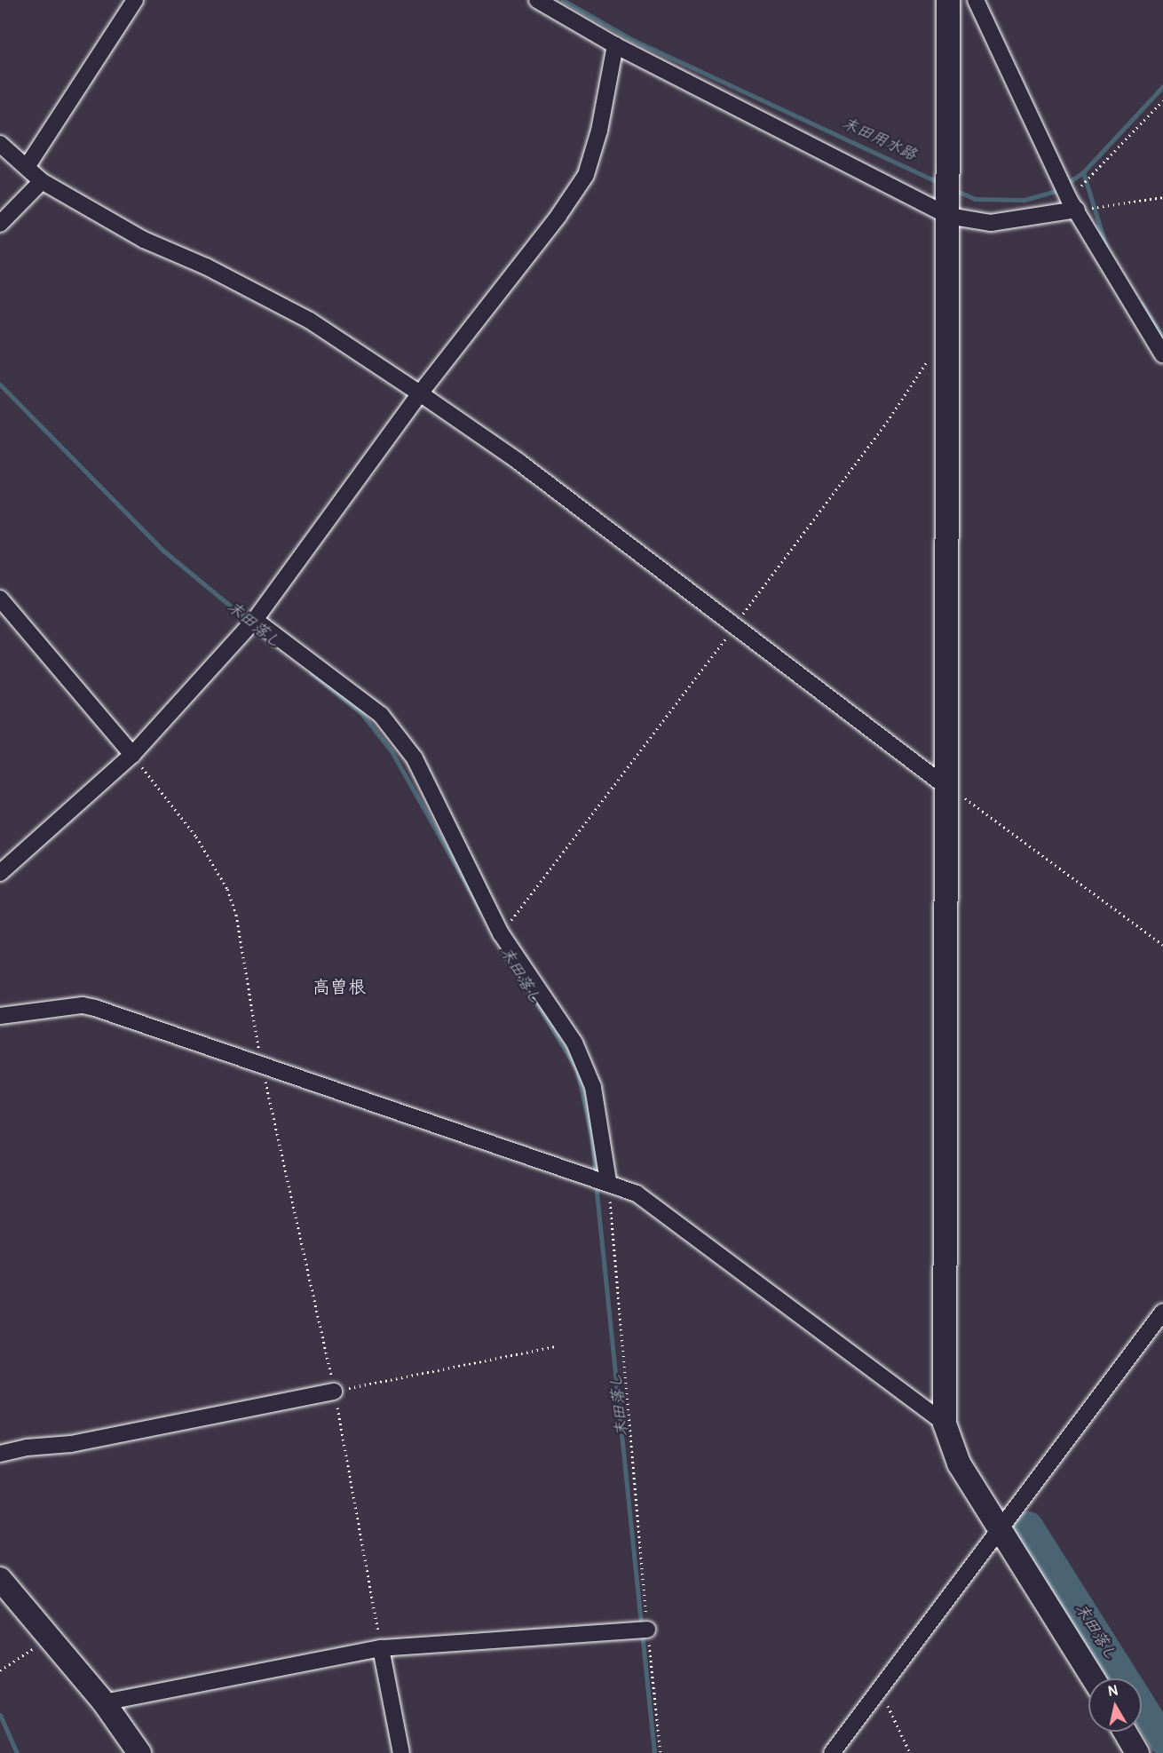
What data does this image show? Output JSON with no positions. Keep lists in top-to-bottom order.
{
  "districts": ["高曽根"],
  "water": ["末田用水路", "末田落し"],
  "north": "top"
}
